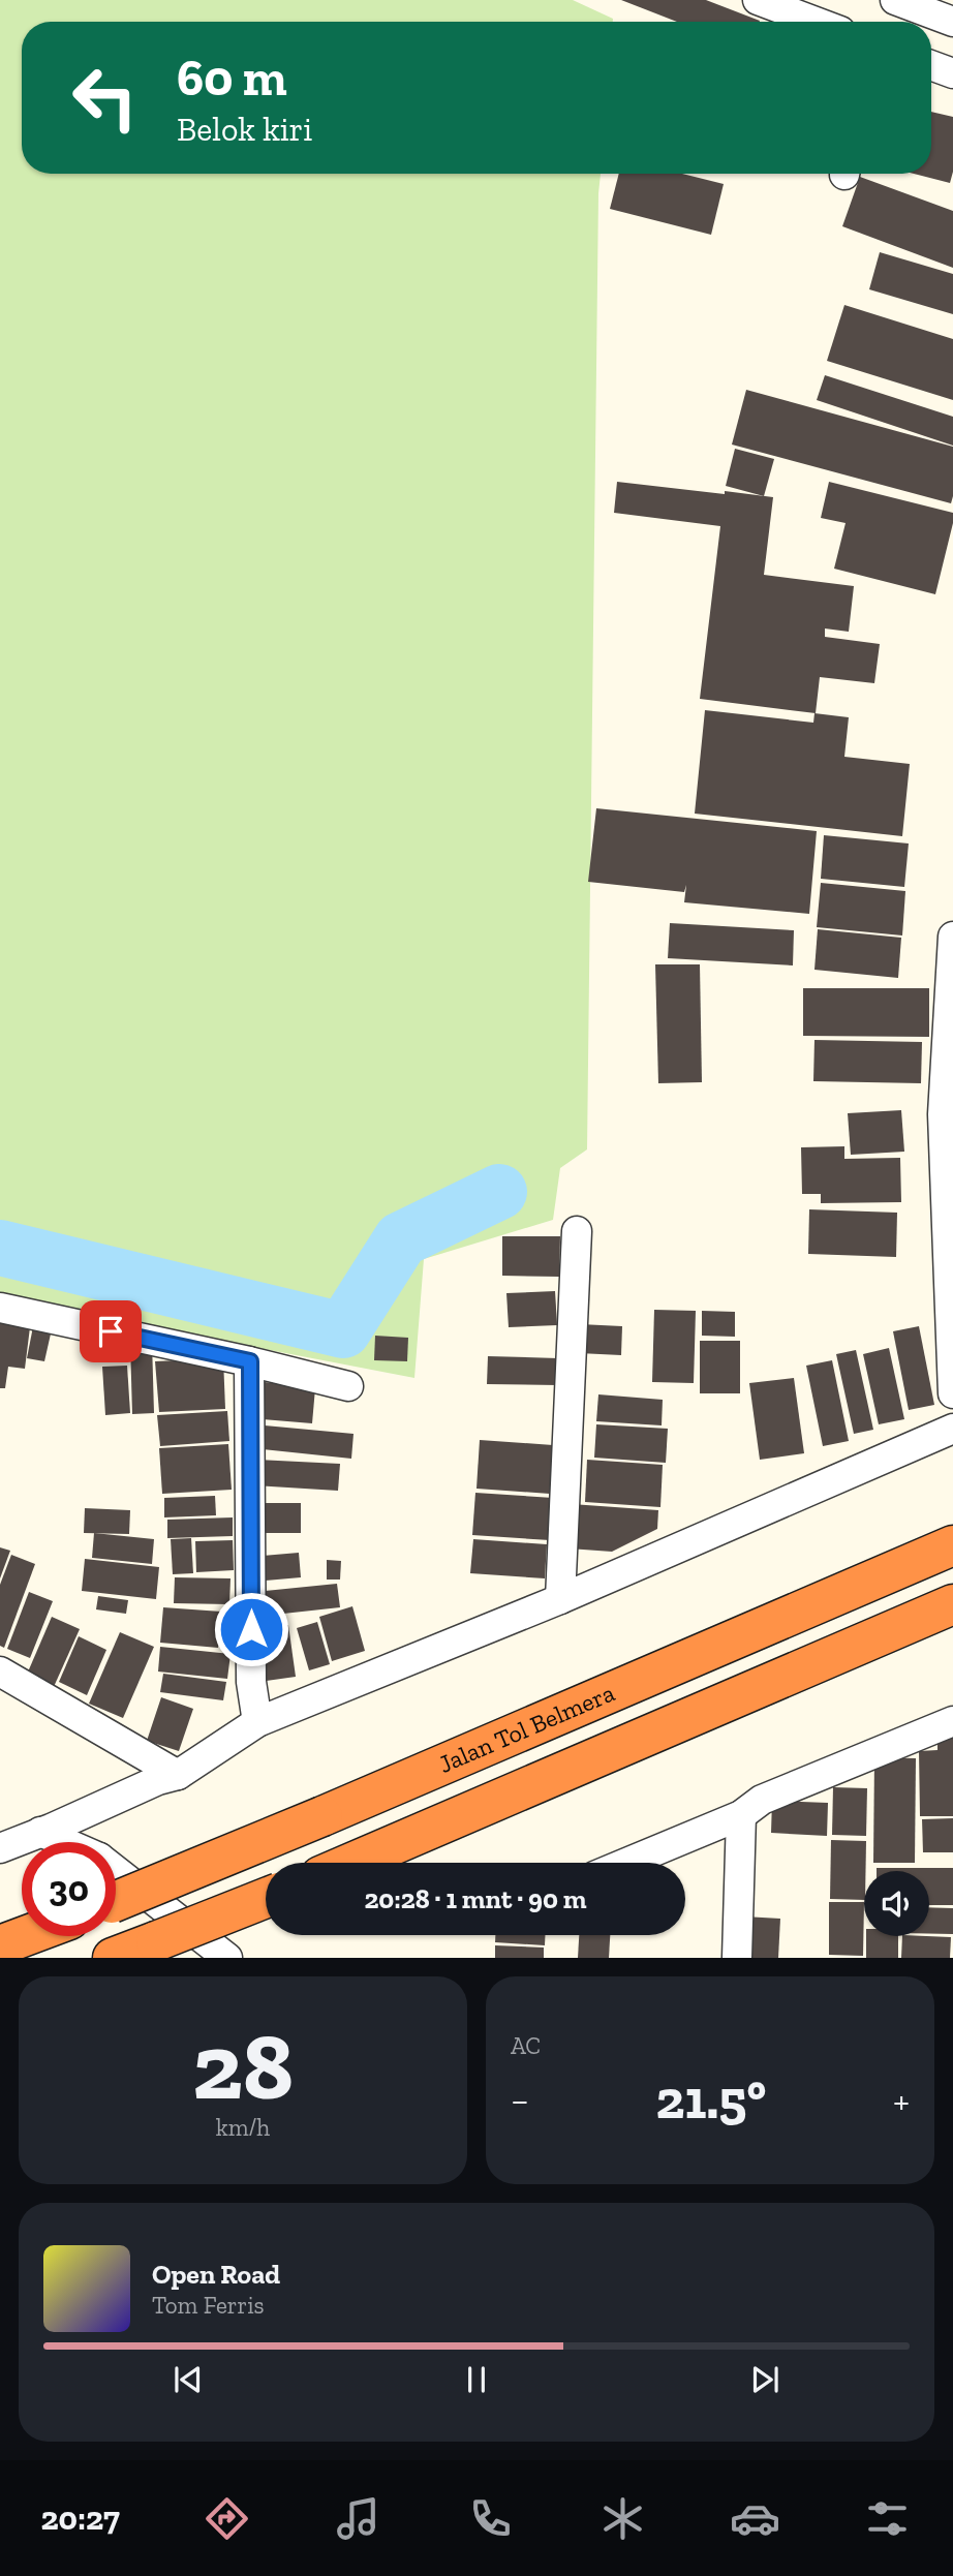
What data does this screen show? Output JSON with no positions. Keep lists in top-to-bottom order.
{
  "streets": {
    "highway": ["Jalan Tol Belmera"]
  },
  "page": {
    "turn": ["60 m", "Belok kiri"],
    "limit": "30",
    "trip": "20:28 · 1 mnt · 90 m",
    "tile": [
      ["28", "km/h"],
      "AC"
    ],
    "heat": ["−", "21.5°", "+"],
    "song": ["Open Road", "Tom Ferris"],
    "tabs": "20:27"
  }
}
